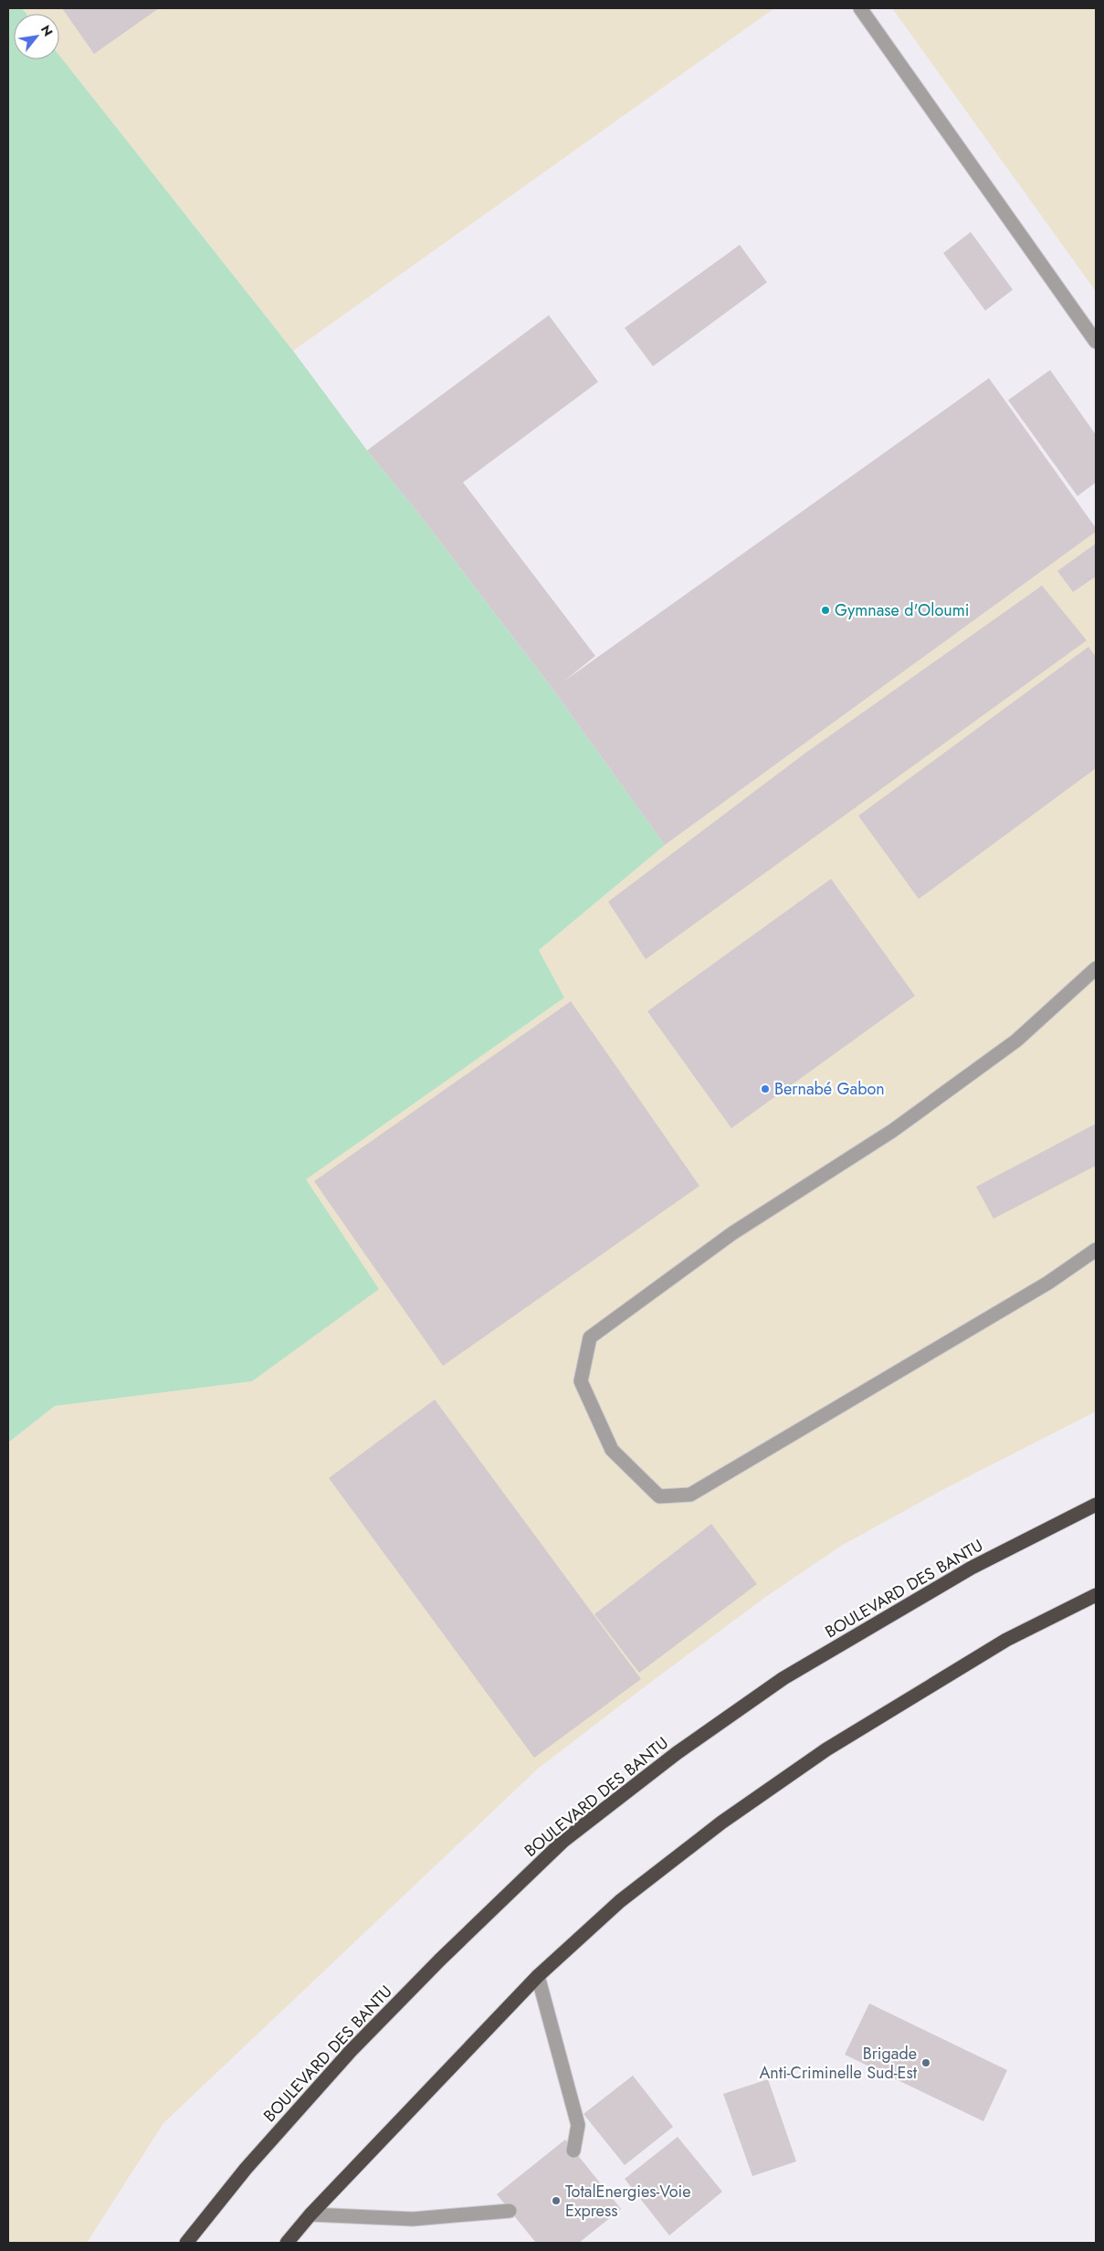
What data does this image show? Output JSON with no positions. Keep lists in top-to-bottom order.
{
  "streets": {
    "highway": ["BOULEVARD DES BANTU"]
  },
  "places": [
    "Gymnase d'Oloumi",
    "Bernabé Gabon",
    "Brigade Anti-Criminelle Sud-Est",
    "TotalEnergies-Voie Express"
  ],
  "north": "top right"
}
